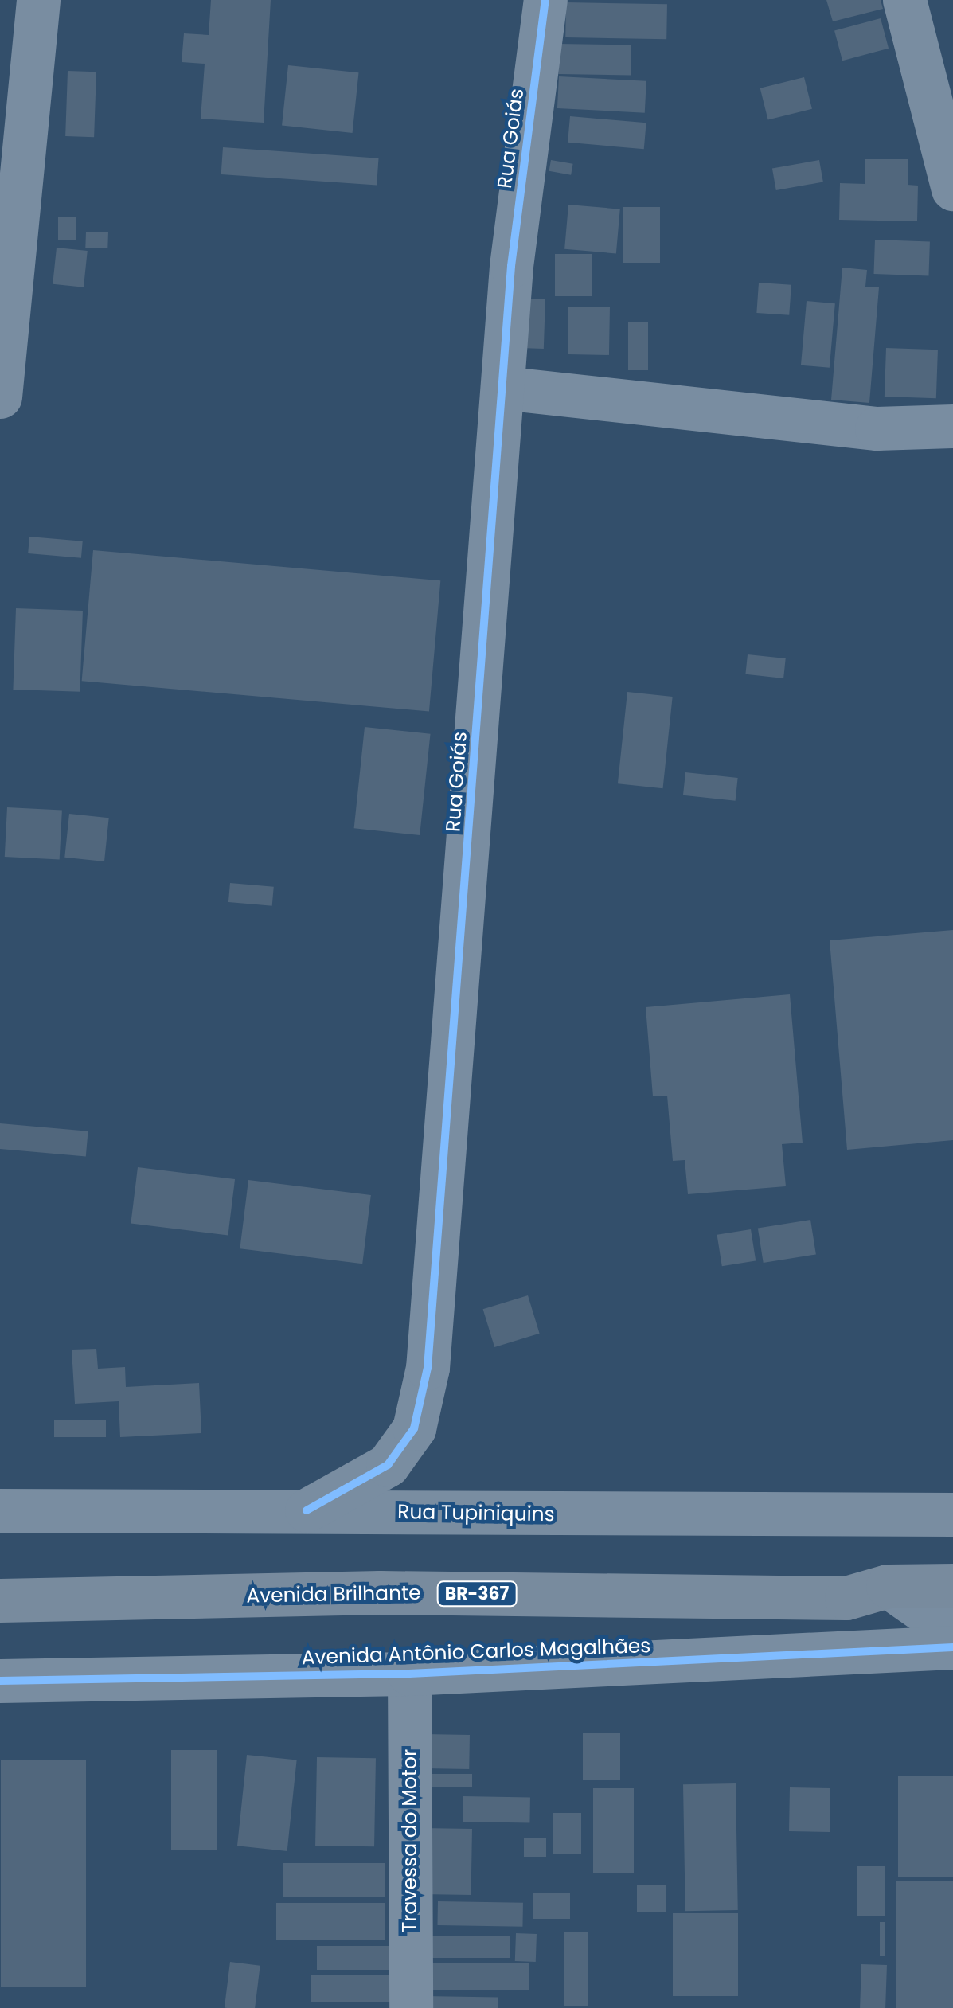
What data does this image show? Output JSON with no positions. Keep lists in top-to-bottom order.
{
  "streets": {
    "main road": ["BR-367", "Avenida Brilhante"],
    "street": [
      "Rua Goiás",
      "Rua Tupiniquins",
      "Avenida Antônio Carlos Magalhães",
      "Travessa do Motor"
    ]
  },
  "crossings": [
    ["Rua Goiás", "Rua Tupiniquins"],
    ["Avenida Antônio Carlos Magalhães", "Travessa do Motor"]
  ]
}
